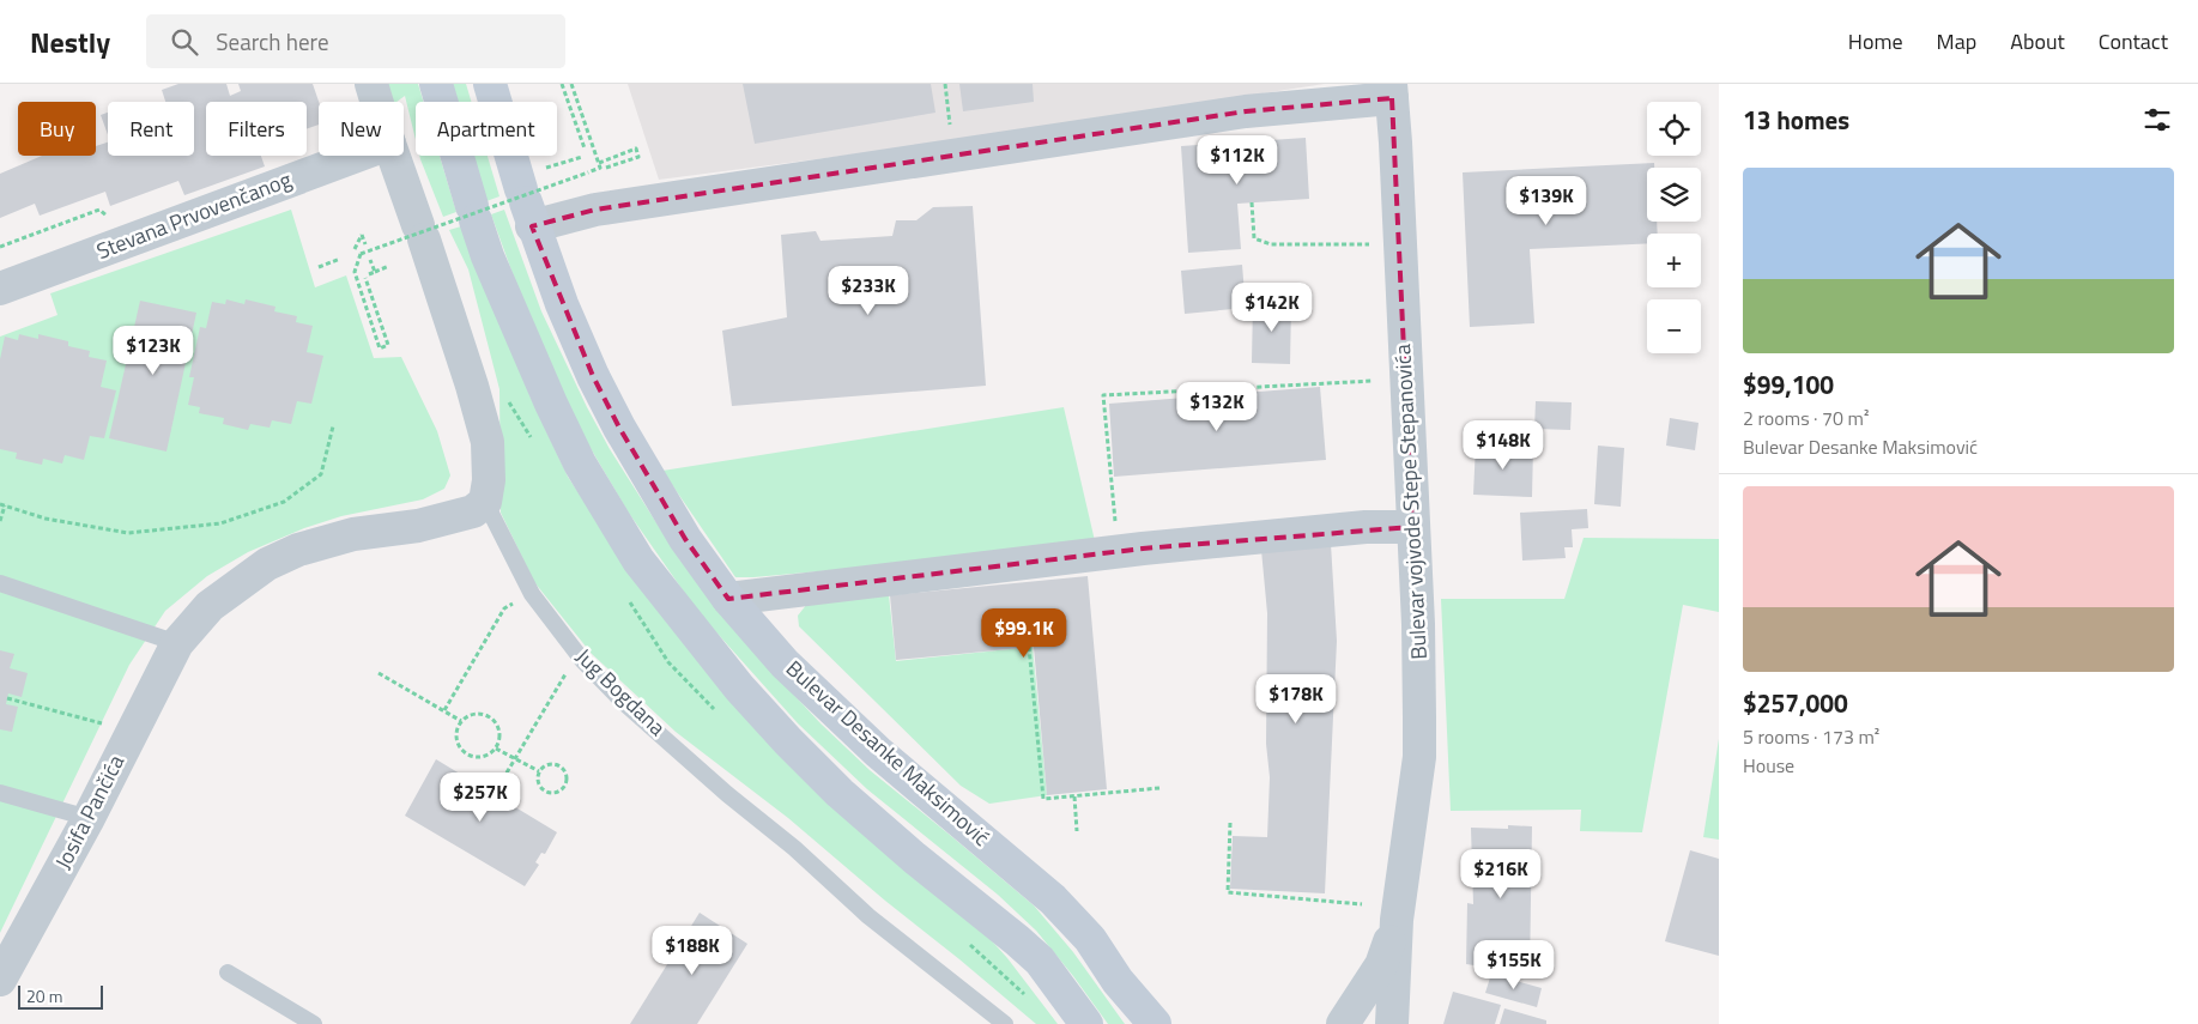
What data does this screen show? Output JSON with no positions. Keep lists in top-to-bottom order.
{
  "streets": {
    "main road": ["Bulevar Desanke Maksimović"],
    "street": ["Stevana Prvovenčanog", "Bulevar vojvode Stepe Stepanovića", "Josifa Pančića"],
    "lane": ["Jug Bogdana"]
  },
  "crossings": [
    ["Jug Bogdana", "Josifa Pančića"]
  ],
  "scale_bar": "20 m",
  "page": {
    "header": "Nestly",
    "search": "Search here",
    "nav": [
      "Home",
      "Map",
      "About",
      "Contact"
    ],
    "heading": "13 homes",
    "map_buttons": ["+", "−"],
    "chip": [
      "Buy",
      "Rent",
      "Filters",
      "New",
      "Apartment"
    ],
    "price": [
      "$112K",
      "$139K",
      "$233K",
      "$142K",
      "$123K",
      "$132K",
      "$148K",
      "$99.1K",
      "$178K",
      "$257K",
      "$216K",
      "$188K",
      "$155K"
    ],
    "list": [
      {
        "name": "$99,100",
        "note": "2 rooms · 70 m² · Bulevar Desanke Maksimović"
      },
      {
        "name": "$257,000",
        "note": "5 rooms · 173 m² · House"
      }
    ],
    "scale": "20 m"
  }
}
